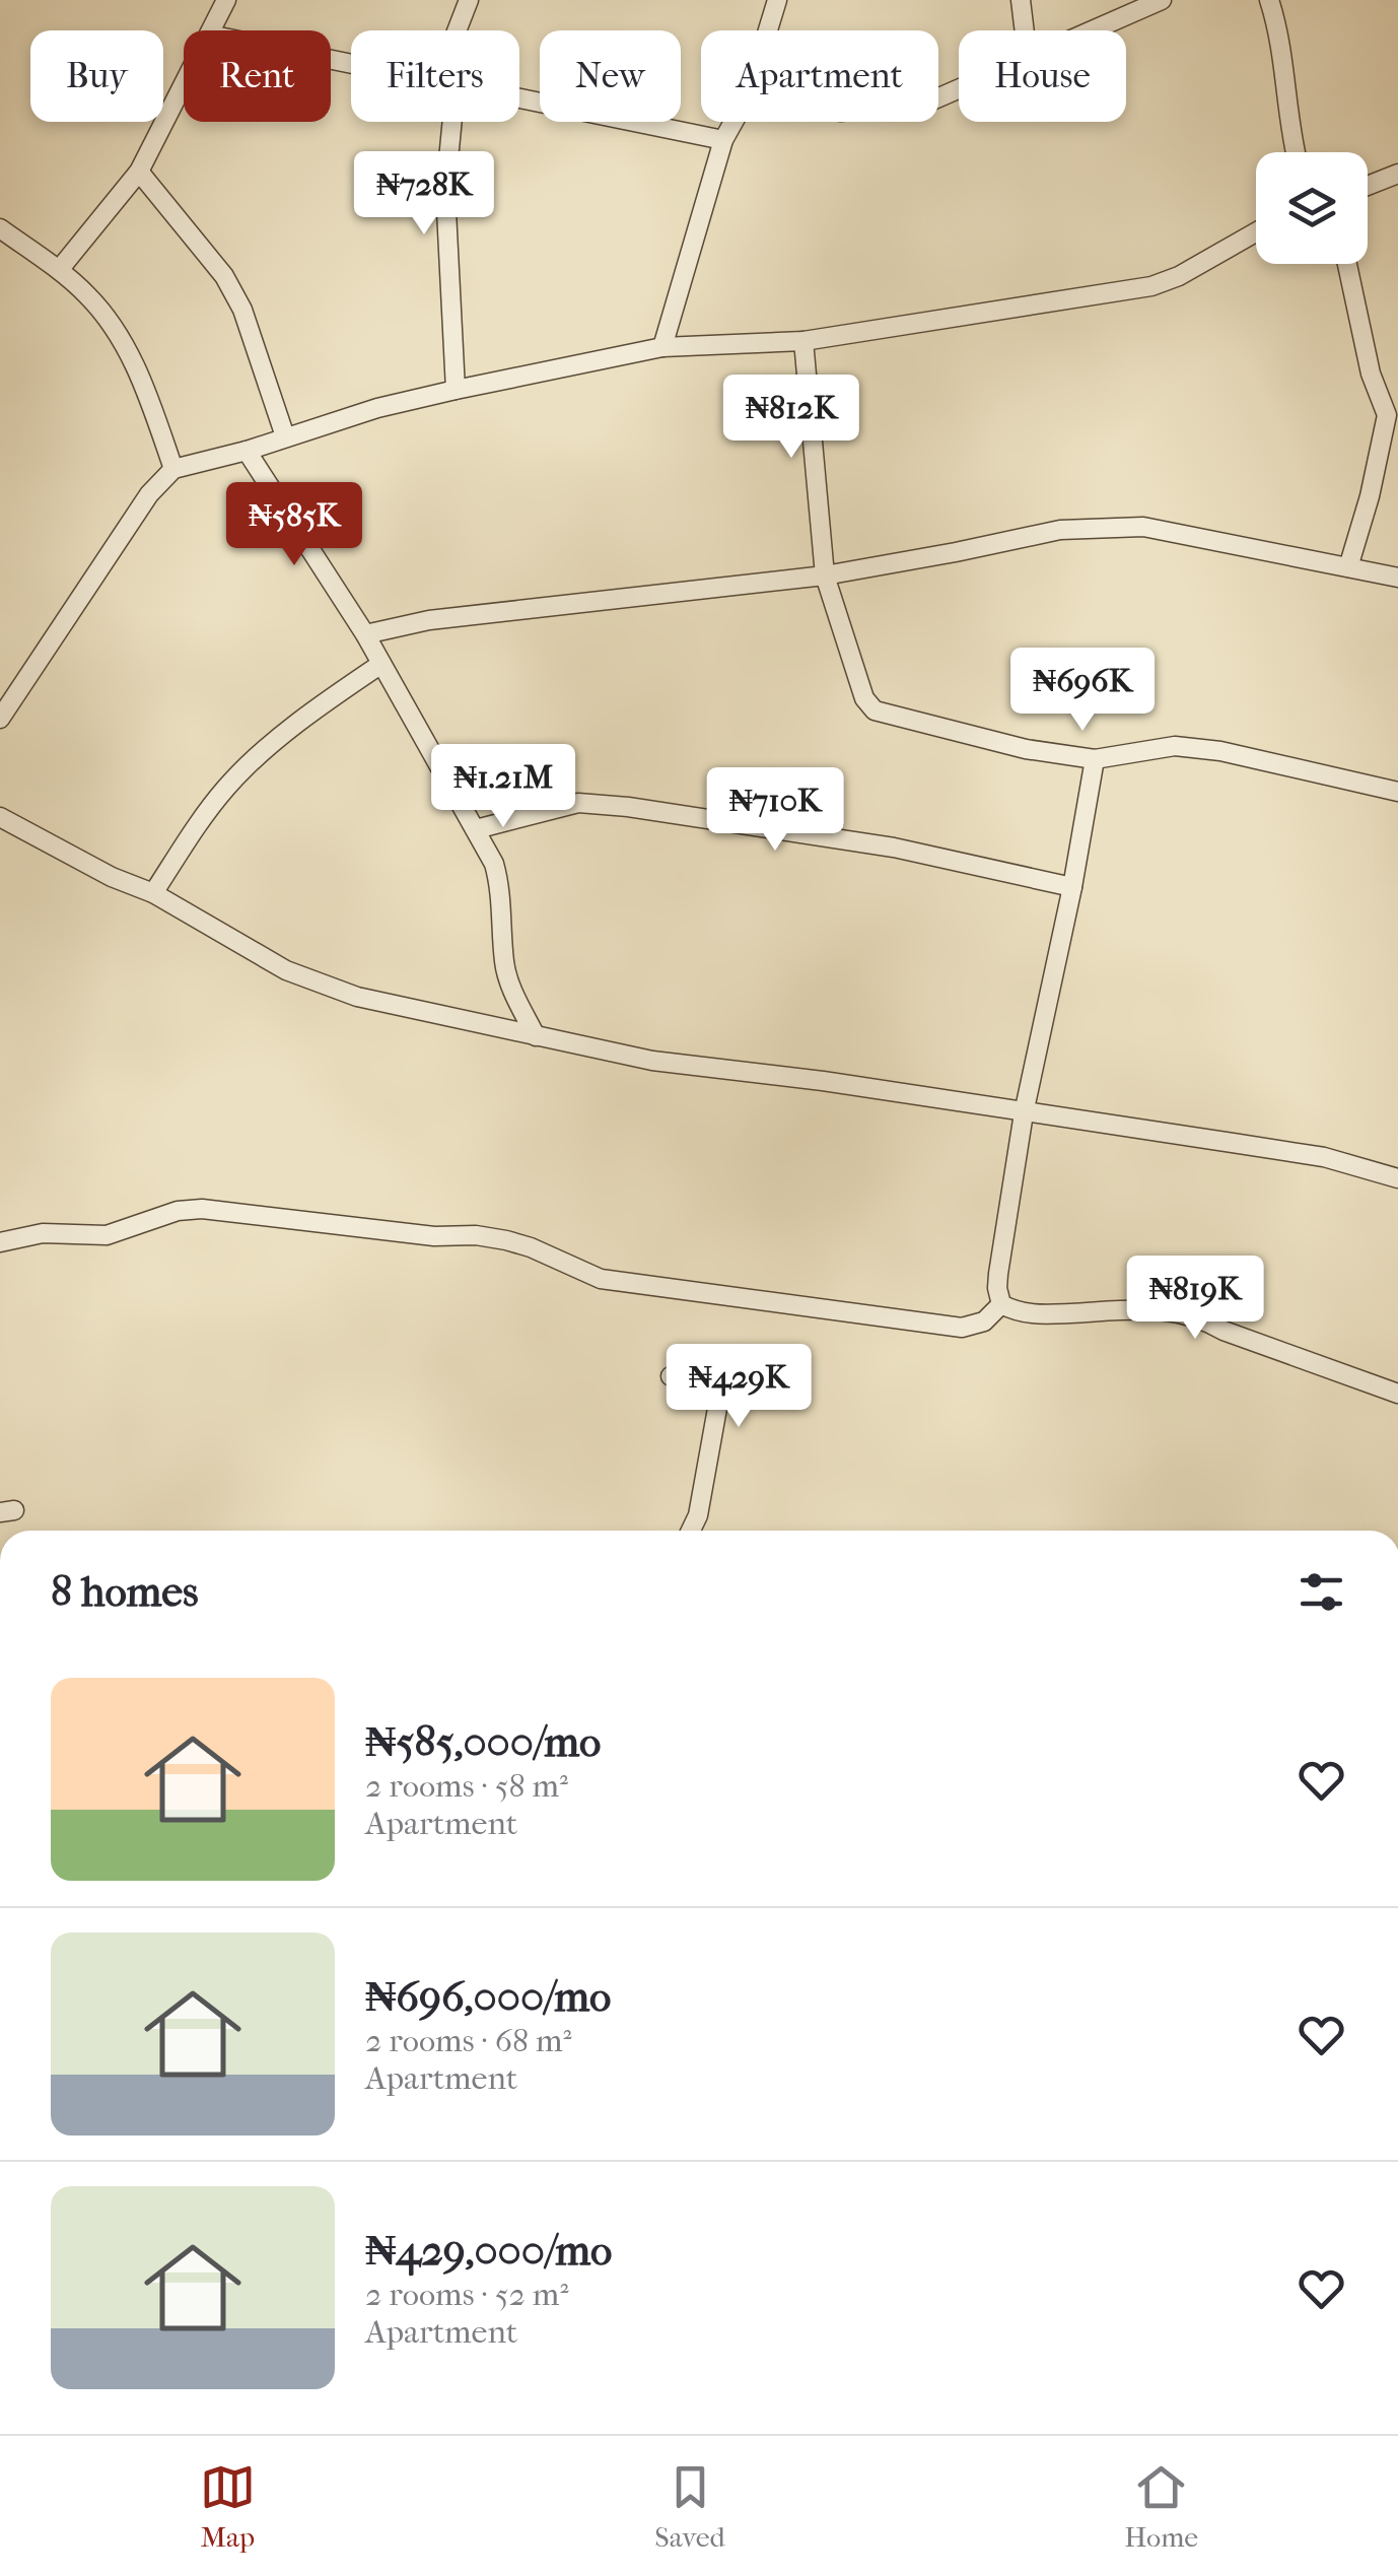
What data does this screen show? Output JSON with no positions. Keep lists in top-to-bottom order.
{
  "page": {
    "chip": [
      "Buy",
      "Rent",
      "Filters",
      "New",
      "Apartment",
      "House"
    ],
    "price": [
      "₦728K",
      "₦812K",
      "₦585K",
      "₦696K",
      "₦1.21M",
      "₦710K",
      "₦819K",
      "₦429K"
    ],
    "heading": "8 homes",
    "list": [
      {
        "name": "₦585,000/mo",
        "note": "2 rooms · 58 m² · Apartment"
      },
      {
        "name": "₦696,000/mo",
        "note": "2 rooms · 68 m² · Apartment"
      },
      {
        "name": "₦429,000/mo",
        "note": "2 rooms · 52 m² · Apartment"
      }
    ],
    "tabs": ["Map", "Saved", "Home"]
  }
}
